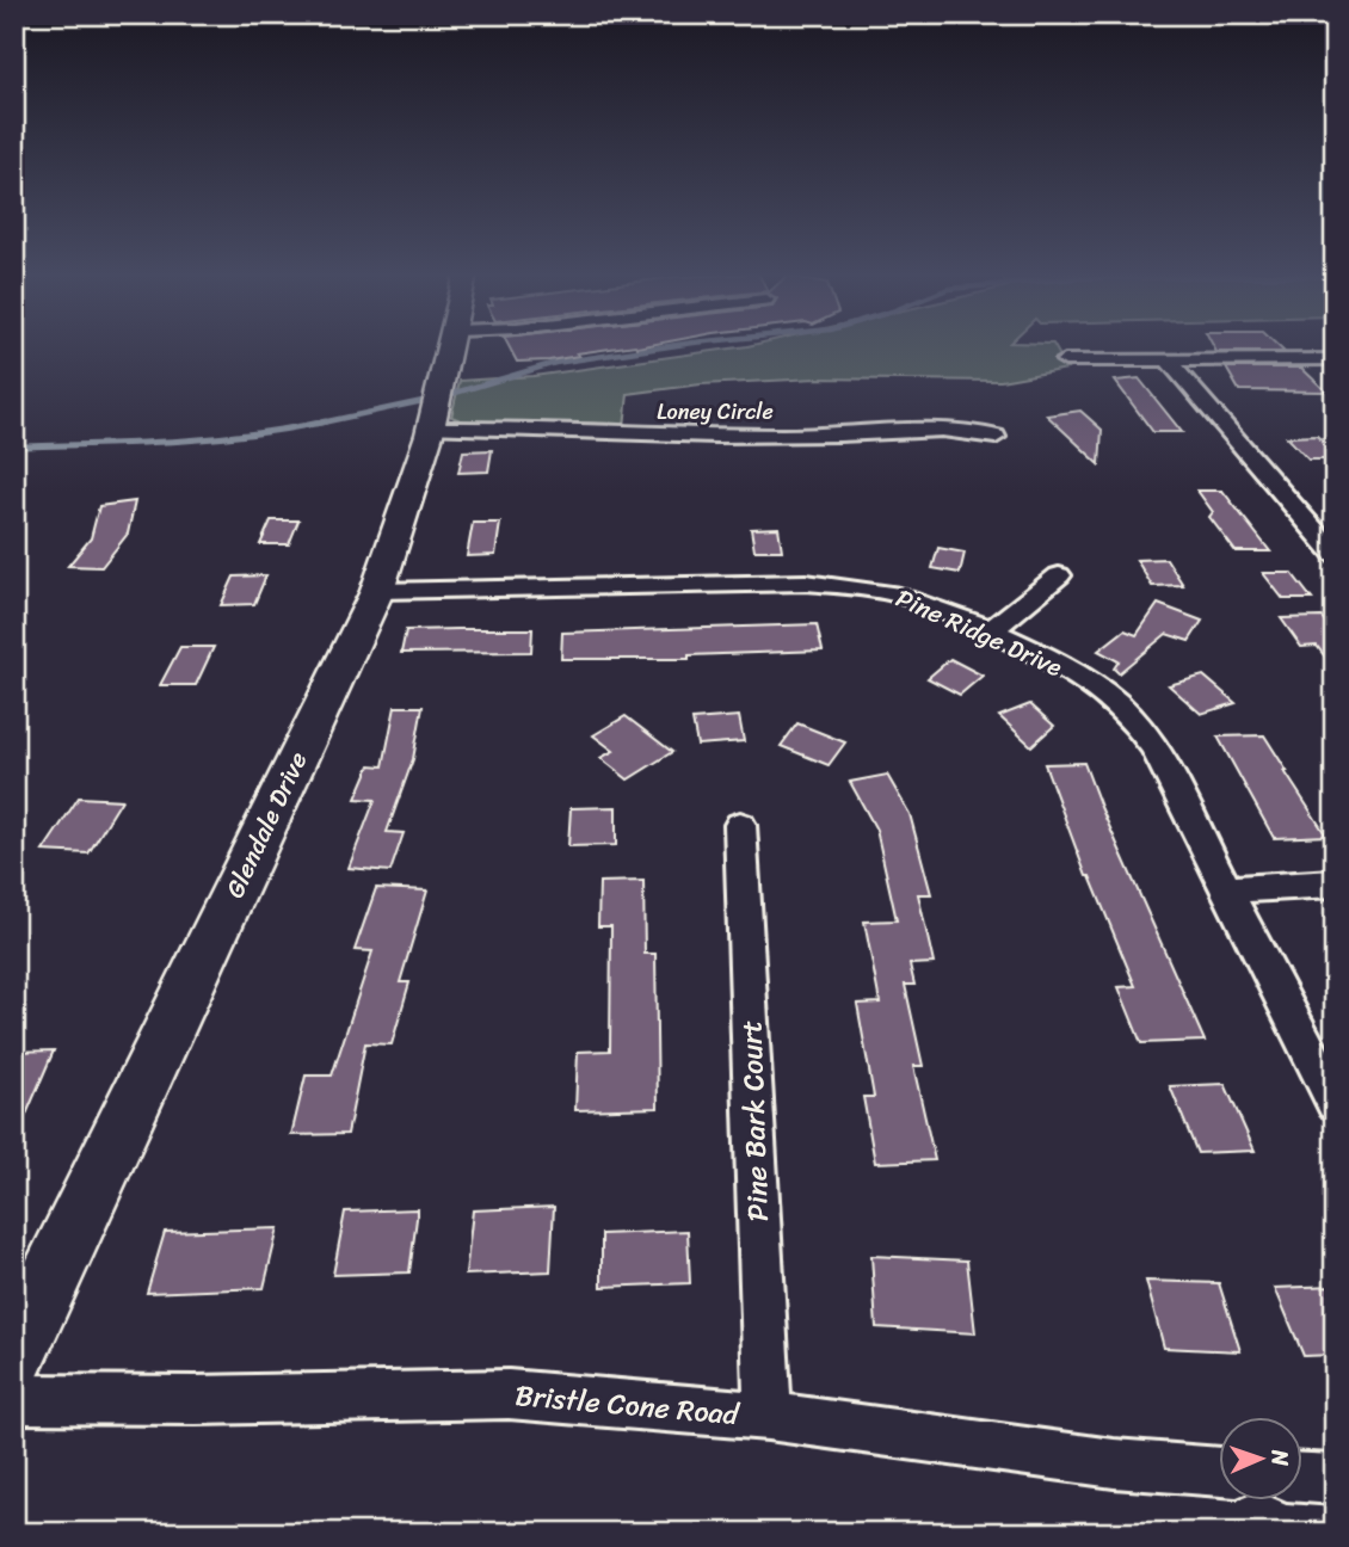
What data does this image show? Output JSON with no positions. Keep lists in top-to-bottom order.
{
  "streets": {
    "street": [
      "Loney Circle",
      "Pine Ridge Drive",
      "Glendale Drive",
      "Pine Bark Court",
      "Bristle Cone Road"
    ]
  },
  "crossings": [
    ["Loney Circle", "Glendale Drive"],
    ["Pine Ridge Drive", "Glendale Drive"],
    ["Pine Bark Court", "Bristle Cone Road"]
  ],
  "north": "right"
}
